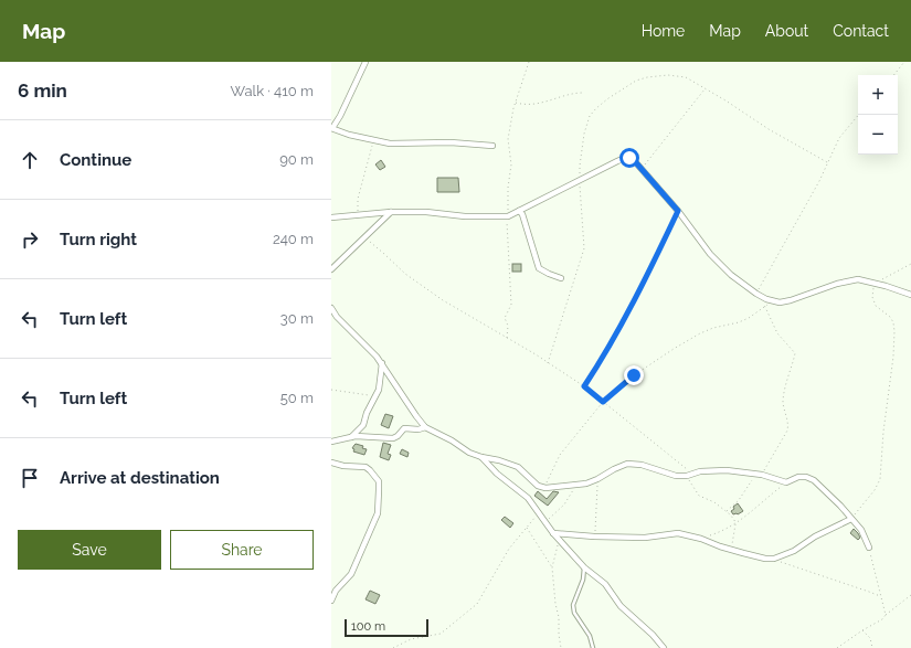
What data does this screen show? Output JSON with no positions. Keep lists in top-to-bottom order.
{
  "scale_bar": "100 m",
  "page": {
    "header": "Map",
    "nav": [
      "Home",
      "Map",
      "About",
      "Contact"
    ],
    "heading": ["6 min", "Walk · 410 m"],
    "map_buttons": ["+", "−"],
    "list": [
      ["Continue", "90 m"],
      ["Turn right", "240 m"],
      ["Turn left", "30 m"],
      ["Turn left", "50 m"],
      "Arrive at destination"
    ],
    "buttons": ["Save", "Share"],
    "scale": "100 m"
  }
}
